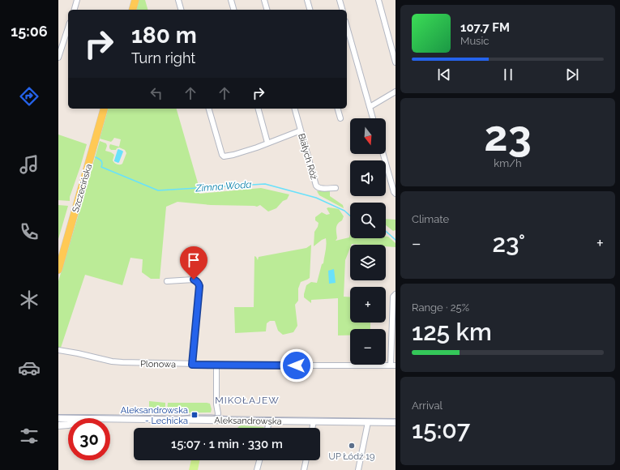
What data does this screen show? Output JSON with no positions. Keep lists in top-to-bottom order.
{
  "streets": {
    "main road": ["Szczecińska", "Aleksandrowska"],
    "street": ["Białych Róż", "Plonowa"]
  },
  "districts": ["MIKOŁAJEW"],
  "water": ["Zimna Woda"],
  "places": {
    "transit": ["Aleksandrowska - Lechicka"],
    "other": ["UP Łódź 19"]
  },
  "north": "bottom",
  "page": {
    "tabs": "15:06",
    "turn": ["180 m", "Turn right"],
    "song": ["107.7 FM", "Music"],
    "tile": [
      ["23", "km/h"],
      "Climate",
      ["Range · 25%", "125 km"],
      ["Arrival", "15:07"]
    ],
    "map_buttons": ["+", "−"],
    "heat": ["−", "23°", "+"],
    "limit": "30",
    "trip": "15:07 · 1 min · 330 m"
  }
}
